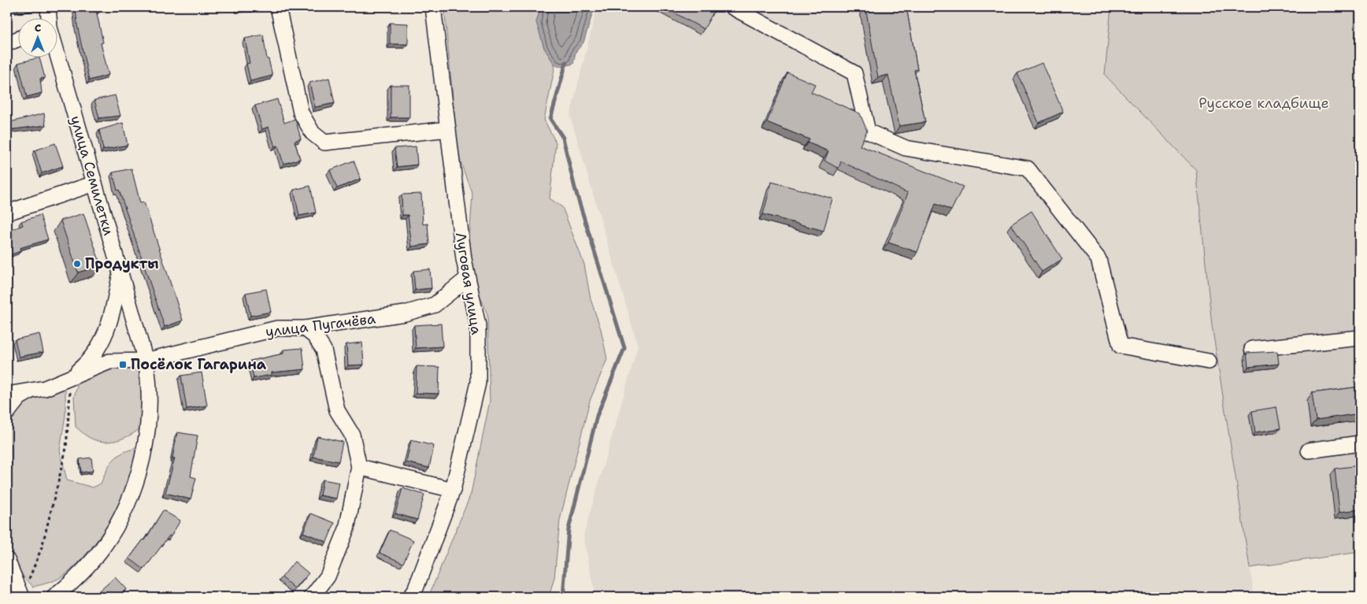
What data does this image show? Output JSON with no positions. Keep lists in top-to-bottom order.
{
  "streets": {
    "street": ["улица Семилетки", "Луговая улица", "улица Пугачёва"]
  },
  "crossings": [
    ["улица Семилетки", "улица Пугачёва"],
    ["Луговая улица", "улица Пугачёва"]
  ],
  "parks": ["Русское кладбище"],
  "places": {
    "other": ["Продукты"],
    "transit": ["Посёлок Гагарина"]
  },
  "north": "top"
}
